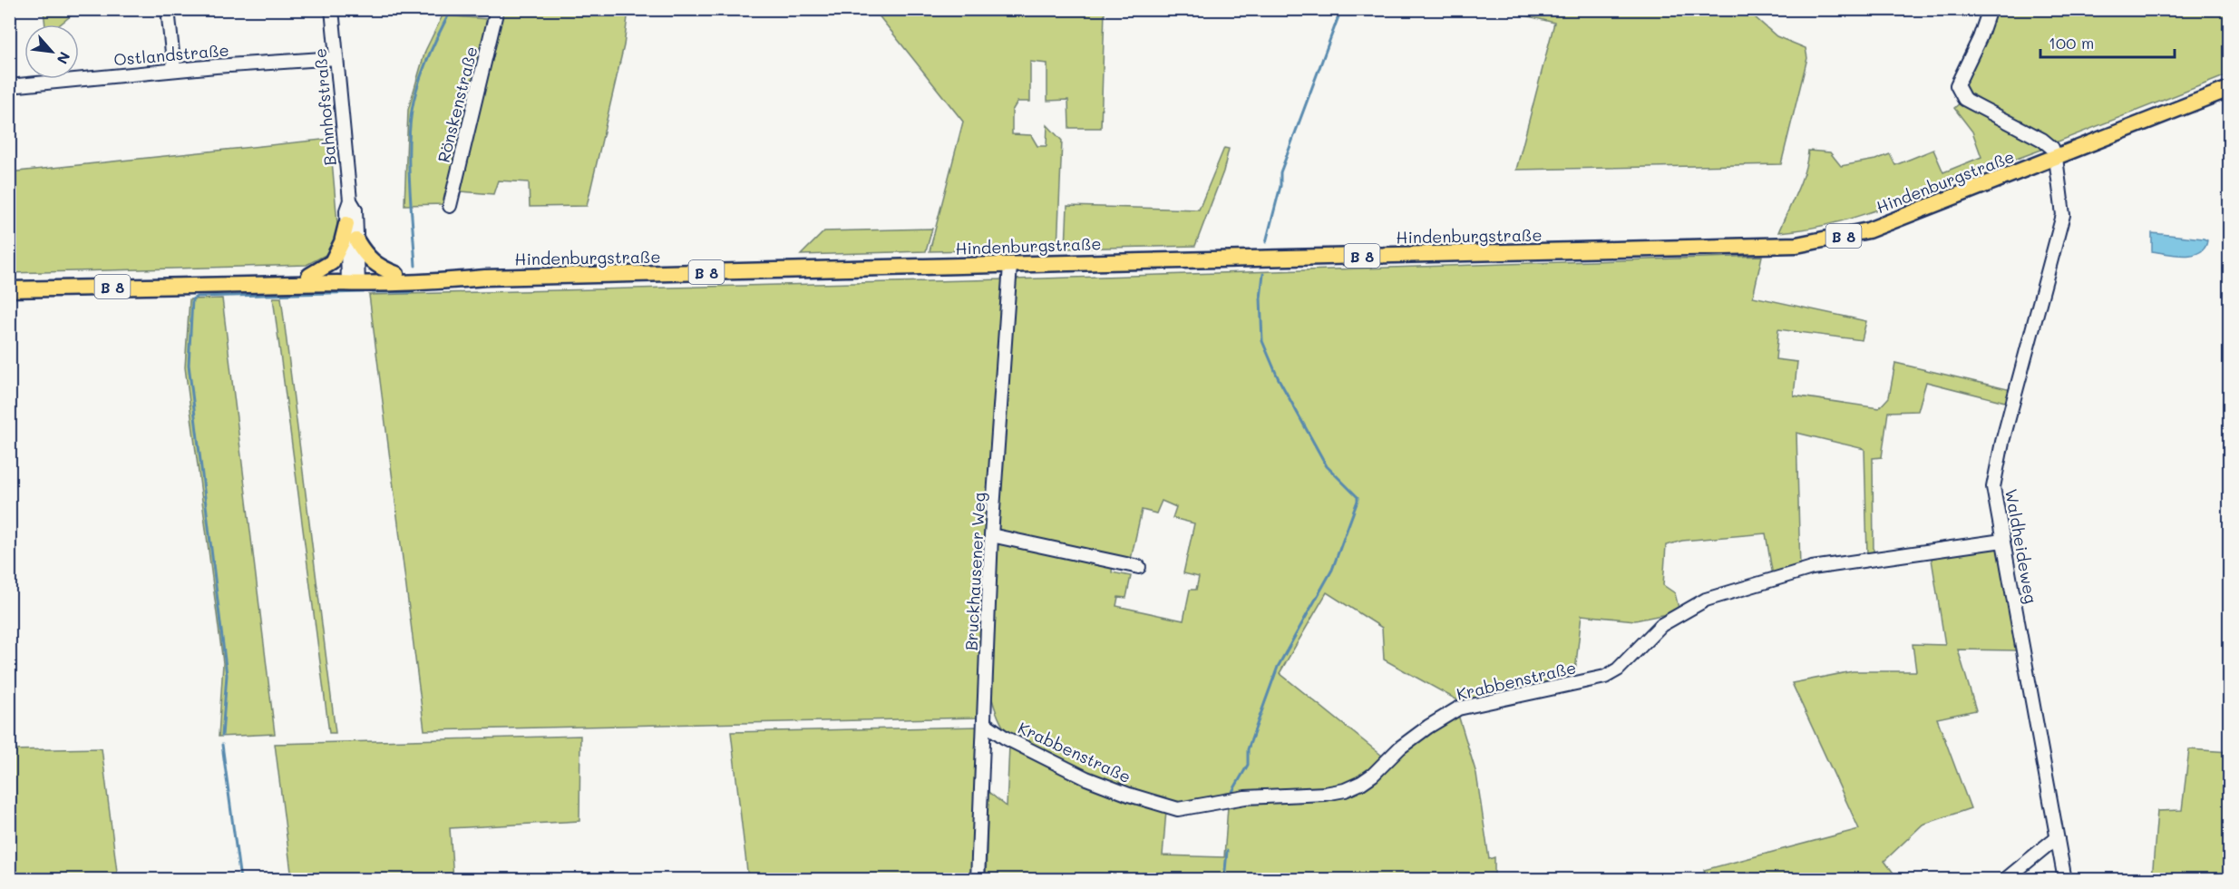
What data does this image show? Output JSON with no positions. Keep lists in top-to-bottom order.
{
  "streets": {
    "main road": ["Hindenburgstraße", "B 8"],
    "street": [
      "Ostlandstraße",
      "Rönskenstraße",
      "Bahnhofstraße",
      "Waldheideweg",
      "Bruckhausener Weg",
      "Krabbenstraße"
    ]
  },
  "crossings": [
    ["Ostlandstraße", "Bahnhofstraße"],
    ["Bahnhofstraße", "Hindenburgstraße"],
    ["Hindenburgstraße", "Waldheideweg"],
    ["Hindenburgstraße", "Bruckhausener Weg"],
    ["Waldheideweg", "Krabbenstraße"],
    ["Bruckhausener Weg", "Krabbenstraße"]
  ],
  "scale_bar": "100 m",
  "north": "bottom right"
}
